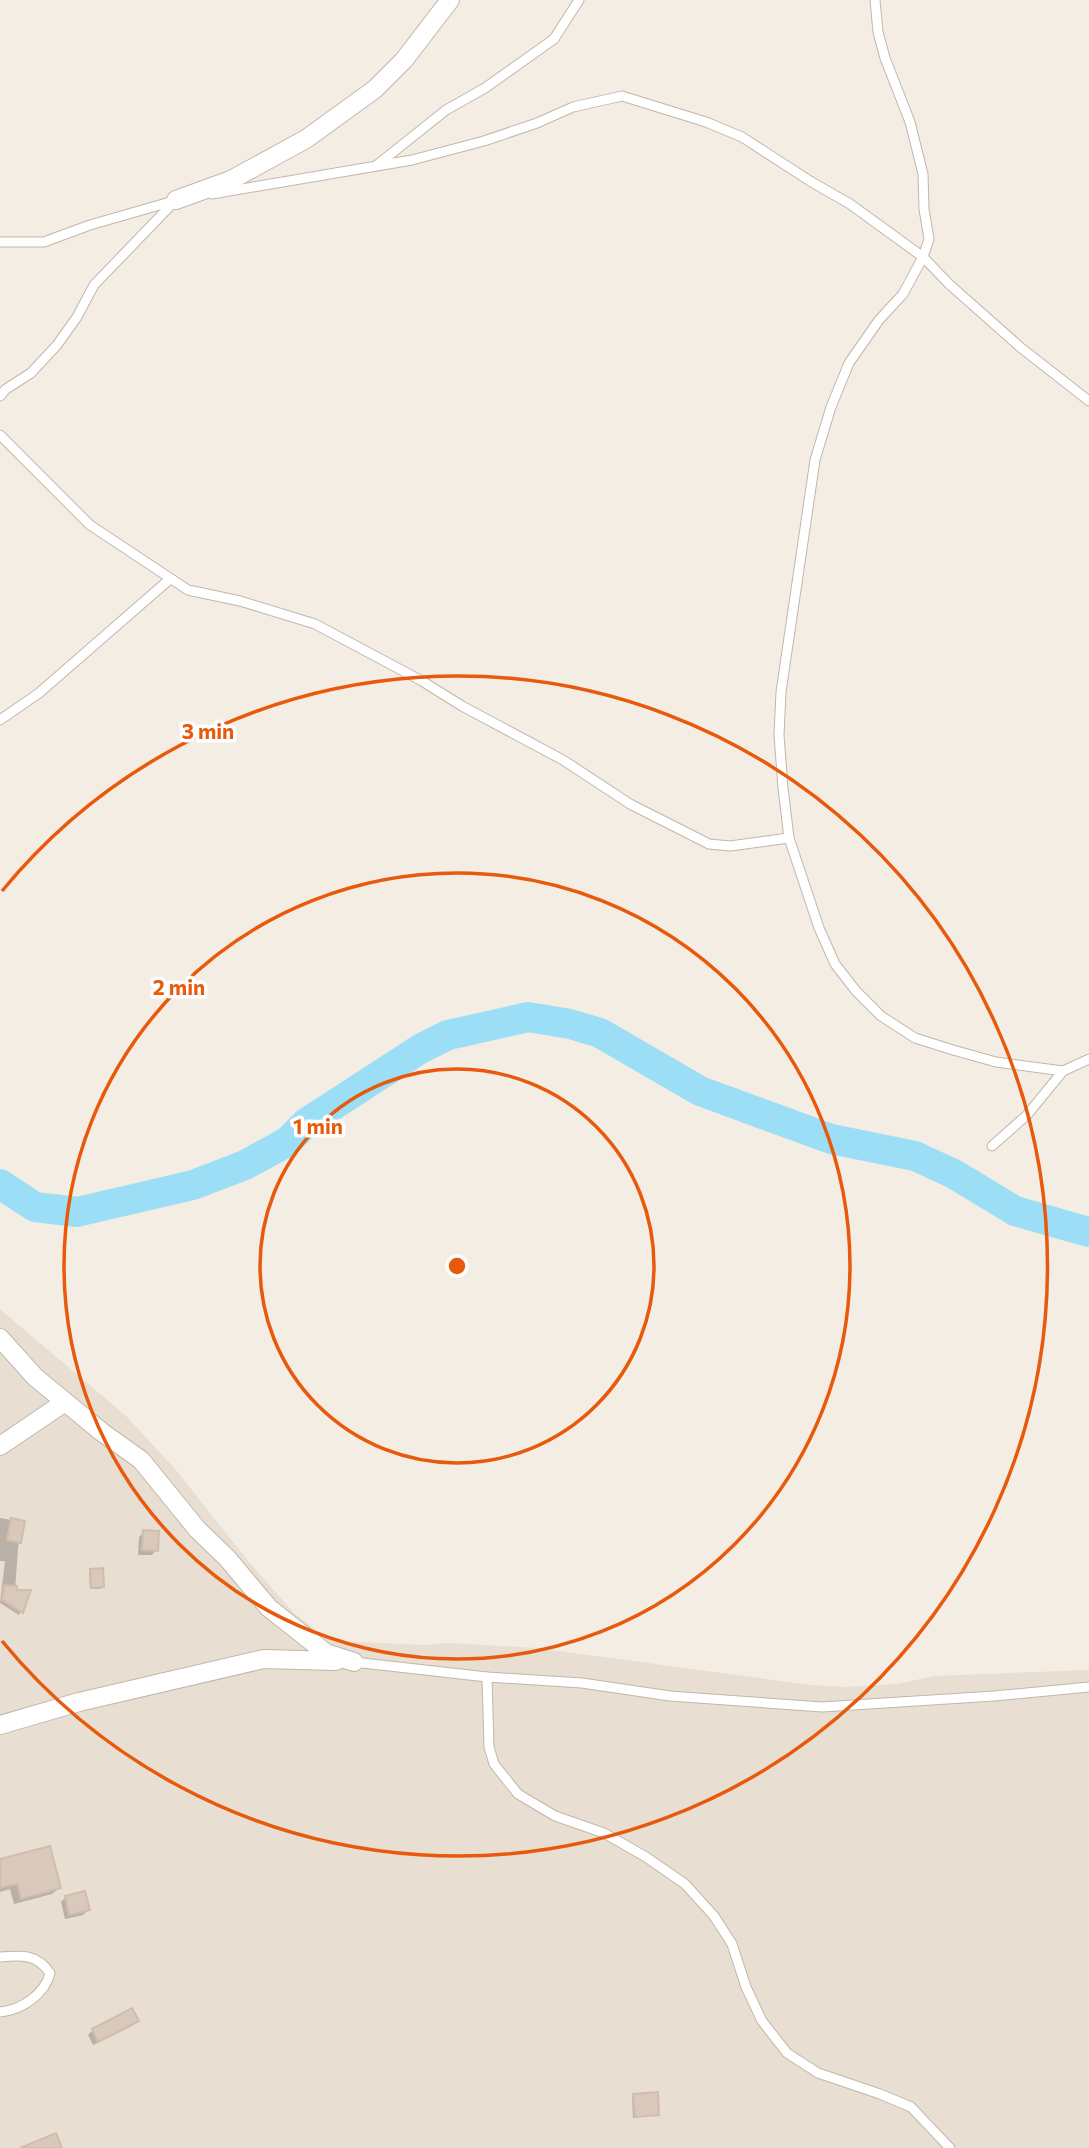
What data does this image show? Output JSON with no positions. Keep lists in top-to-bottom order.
{
  "rings": ["3 min", "2 min", "1 min"]
}
